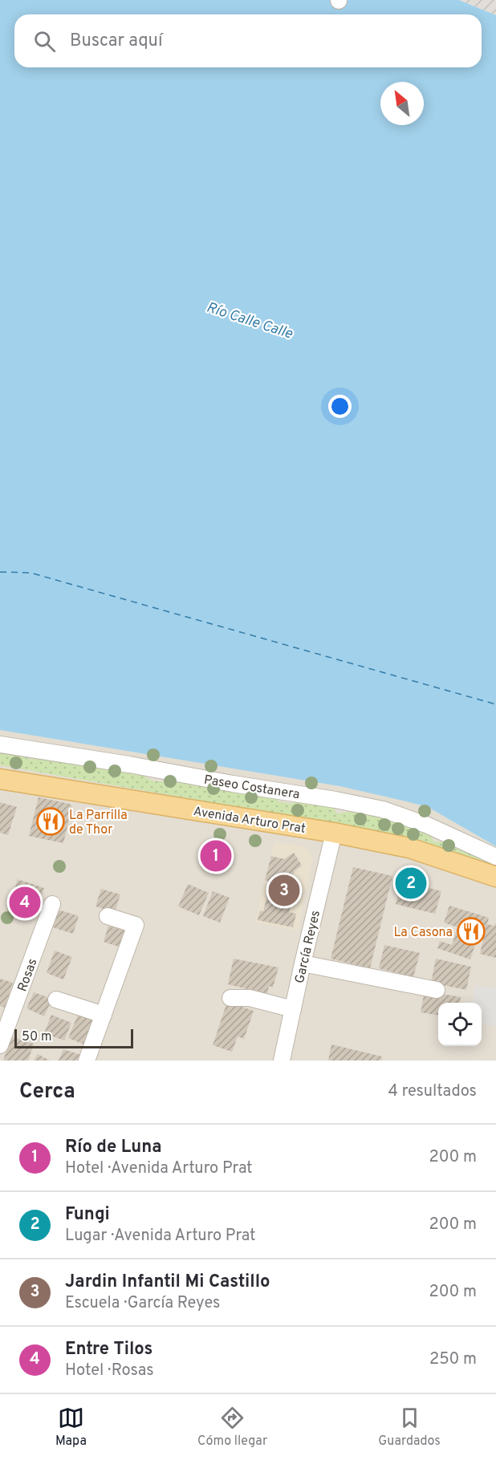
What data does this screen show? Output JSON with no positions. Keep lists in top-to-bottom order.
{
  "streets": {
    "main road": ["Avenida Arturo Prat"],
    "street": ["Paseo Costanera", "García Reyes", "Rosas"]
  },
  "crossings": [
    ["Avenida Arturo Prat", "García Reyes"]
  ],
  "water": ["Río Calle Calle"],
  "places": {
    "restaurant": ["La Parrilla de Thor", "La Casona"]
  },
  "scale_bar": "50 m",
  "north": "top left",
  "page": {
    "search": "Buscar aquí",
    "pins": [
      "1",
      "2",
      "3",
      "4"
    ],
    "scale": "50 m",
    "heading": ["Cerca", "4 resultados"],
    "list": [
      {
        "mark": "1",
        "name": "Río de Luna",
        "note": "Hotel · Avenida Arturo Prat",
        "value": "200 m"
      },
      {
        "mark": "2",
        "name": "Fungi",
        "note": "Lugar · Avenida Arturo Prat",
        "value": "200 m"
      },
      {
        "mark": "3",
        "name": "Jardin Infantil Mi Castillo",
        "note": "Escuela · García Reyes",
        "value": "200 m"
      },
      {
        "mark": "4",
        "name": "Entre Tilos",
        "note": "Hotel · Rosas",
        "value": "250 m"
      }
    ],
    "nav": ["Mapa", "Cómo llegar", "Guardados"]
  }
}
